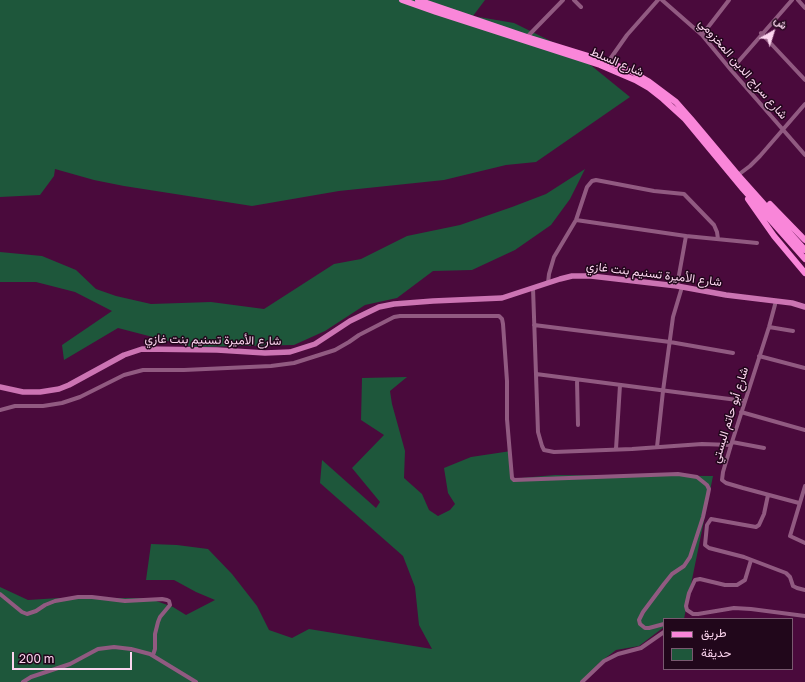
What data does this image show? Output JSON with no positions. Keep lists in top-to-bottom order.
{
  "streets": {
    "main road": ["شارع السلط", "شارع الأميرة تسنيم بنت غازي"],
    "street": ["شارع سراج الدين المخزومي", "شارع أبو حاتم البستي"]
  },
  "crossings": [
    ["شارع الأميرة تسنيم بنت غازي", "شارع أبو حاتم البستي"]
  ],
  "legend": ["طريق", "حديقة"],
  "scale_bar": "200 m",
  "north": "top right"
}
